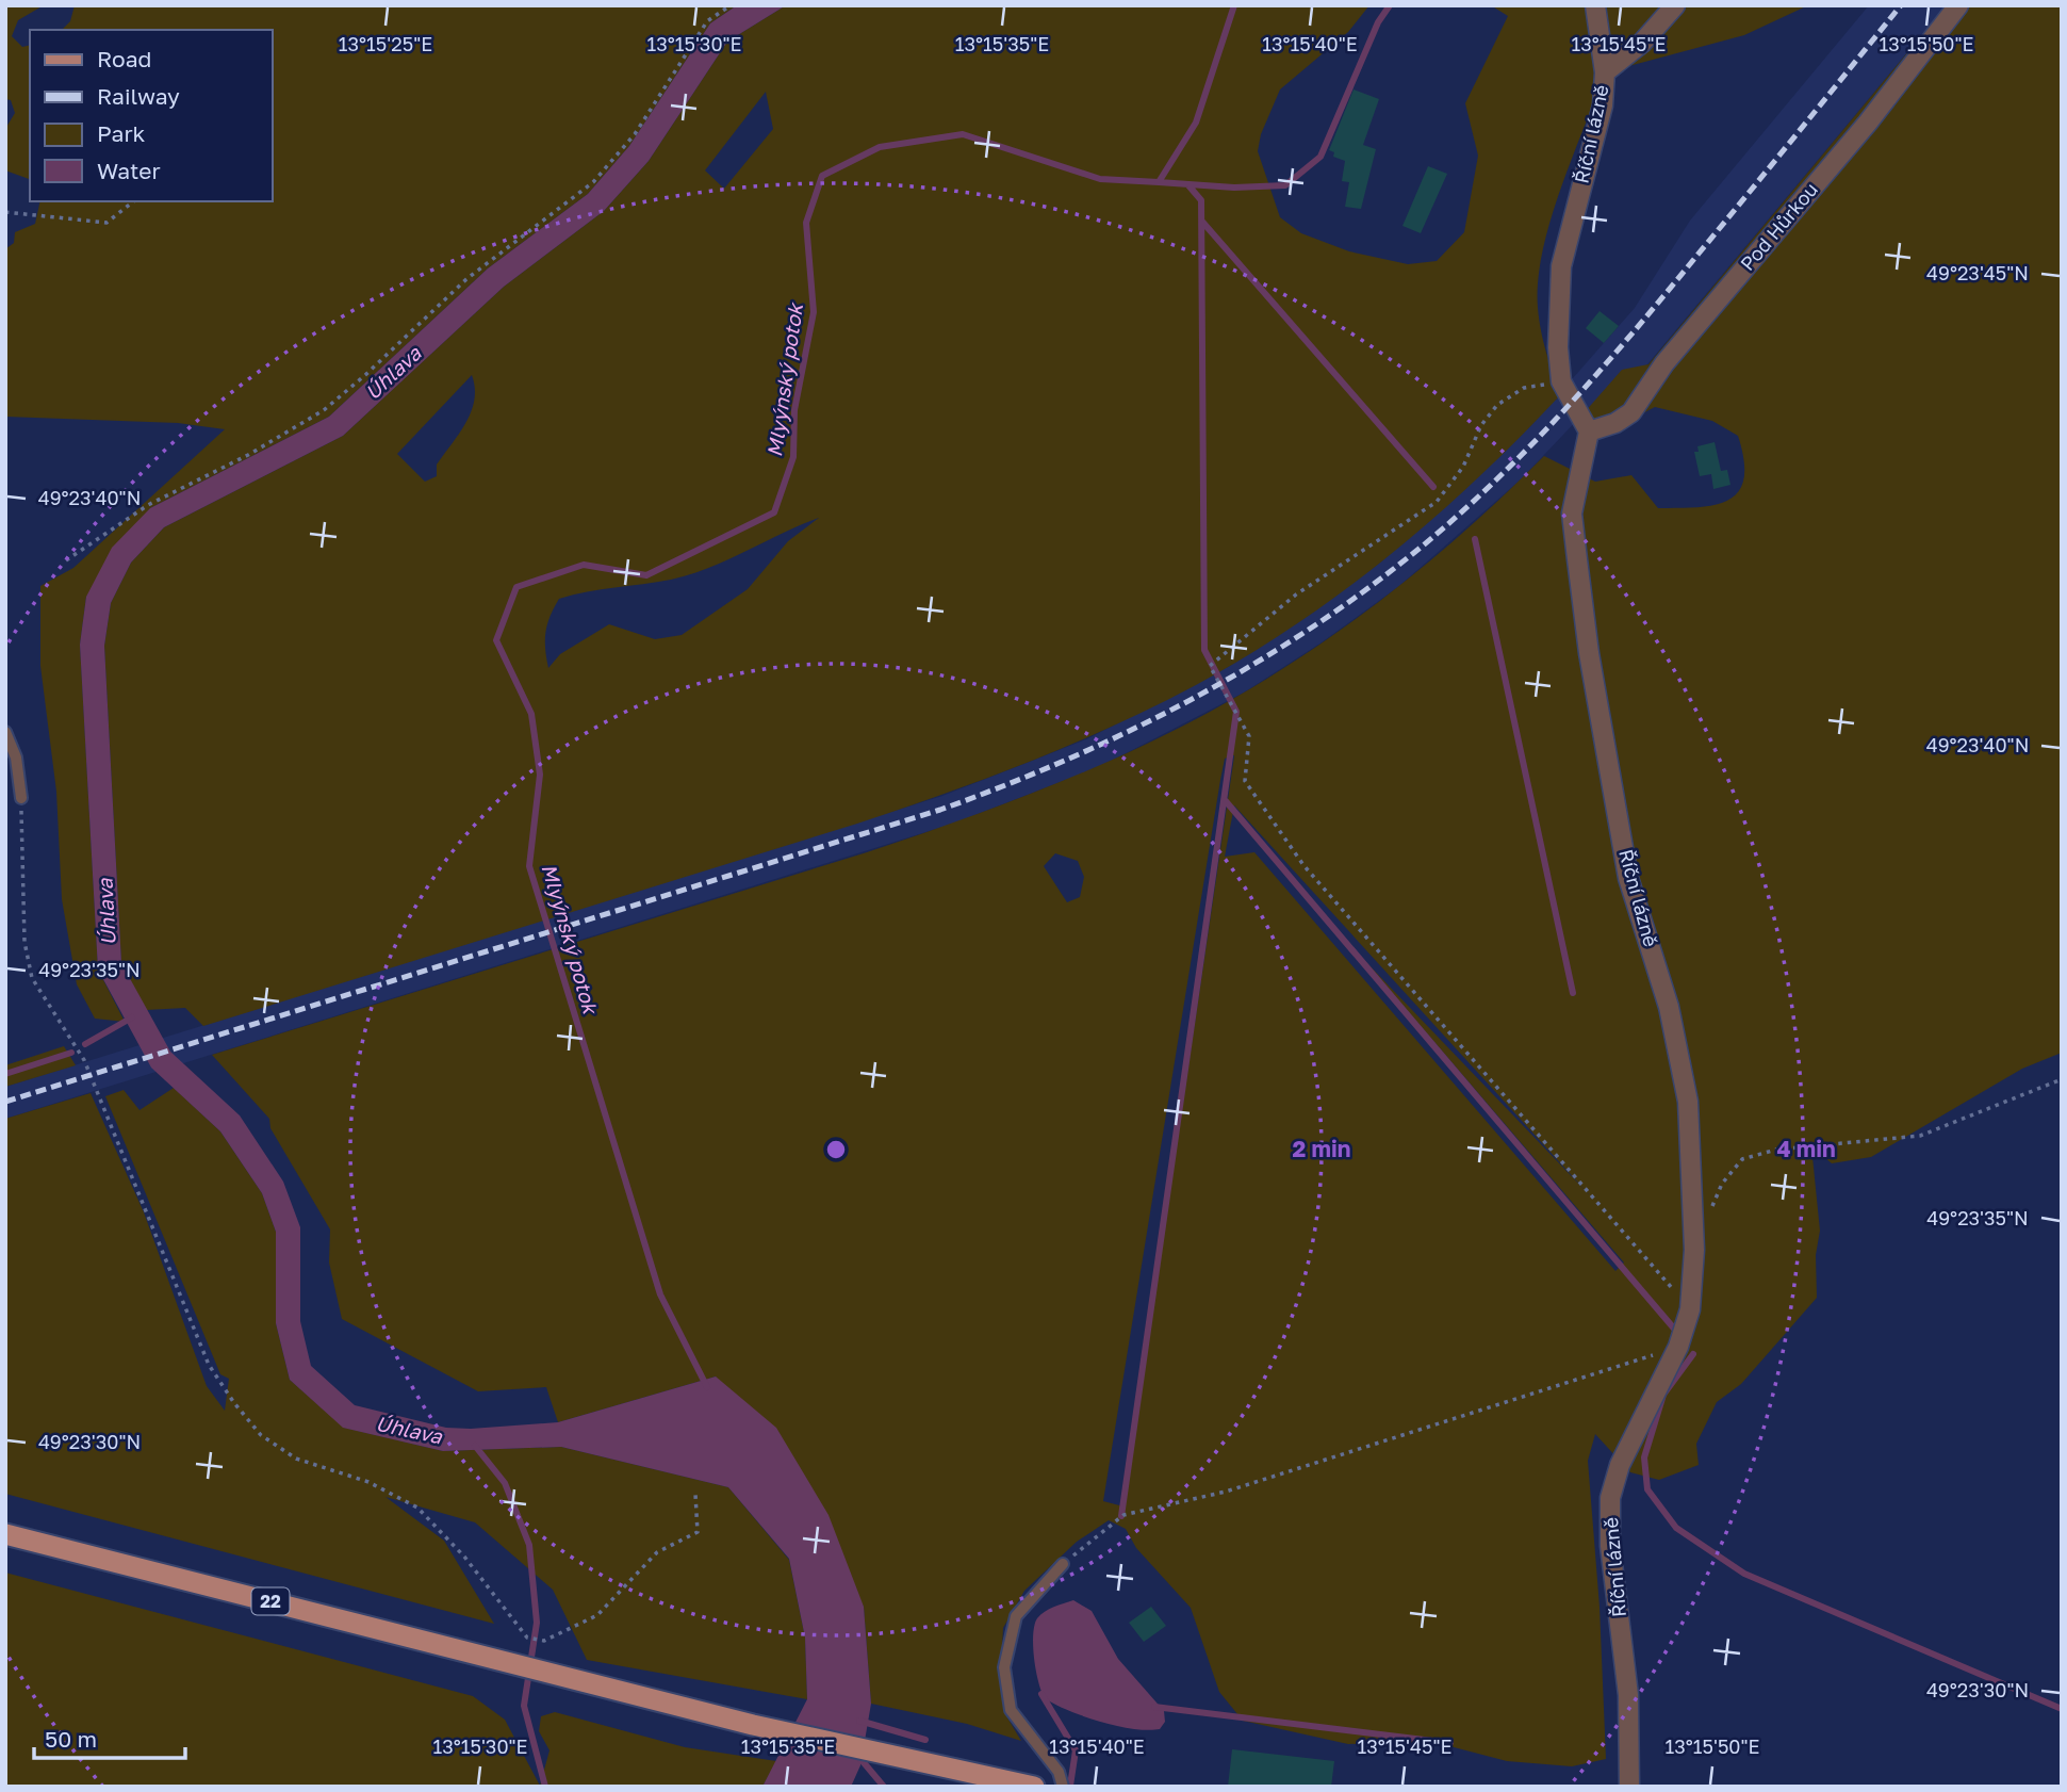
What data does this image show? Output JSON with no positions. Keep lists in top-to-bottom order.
{
  "streets": {
    "main road": ["22"],
    "street": ["Říční lázně", "Pod Hůrkou"]
  },
  "crossings": [
    ["Říční lázně", "Pod Hůrkou"]
  ],
  "water": ["Úhlava", "Mlyýnský potok"],
  "legend": [
    "Road",
    "Railway",
    "Park",
    "Water"
  ],
  "scale_bar": "50 m",
  "coordinates": [
    "13°15'25\"E",
    "13°15'30\"E",
    "13°15'35\"E",
    "13°15'40\"E",
    "13°15'45\"E",
    "13°15'50\"E",
    "49°23'45\"N",
    "49°23'40\"N",
    "49°23'35\"N",
    "49°23'30\"N"
  ],
  "rings": ["2 min", "4 min"]
}
